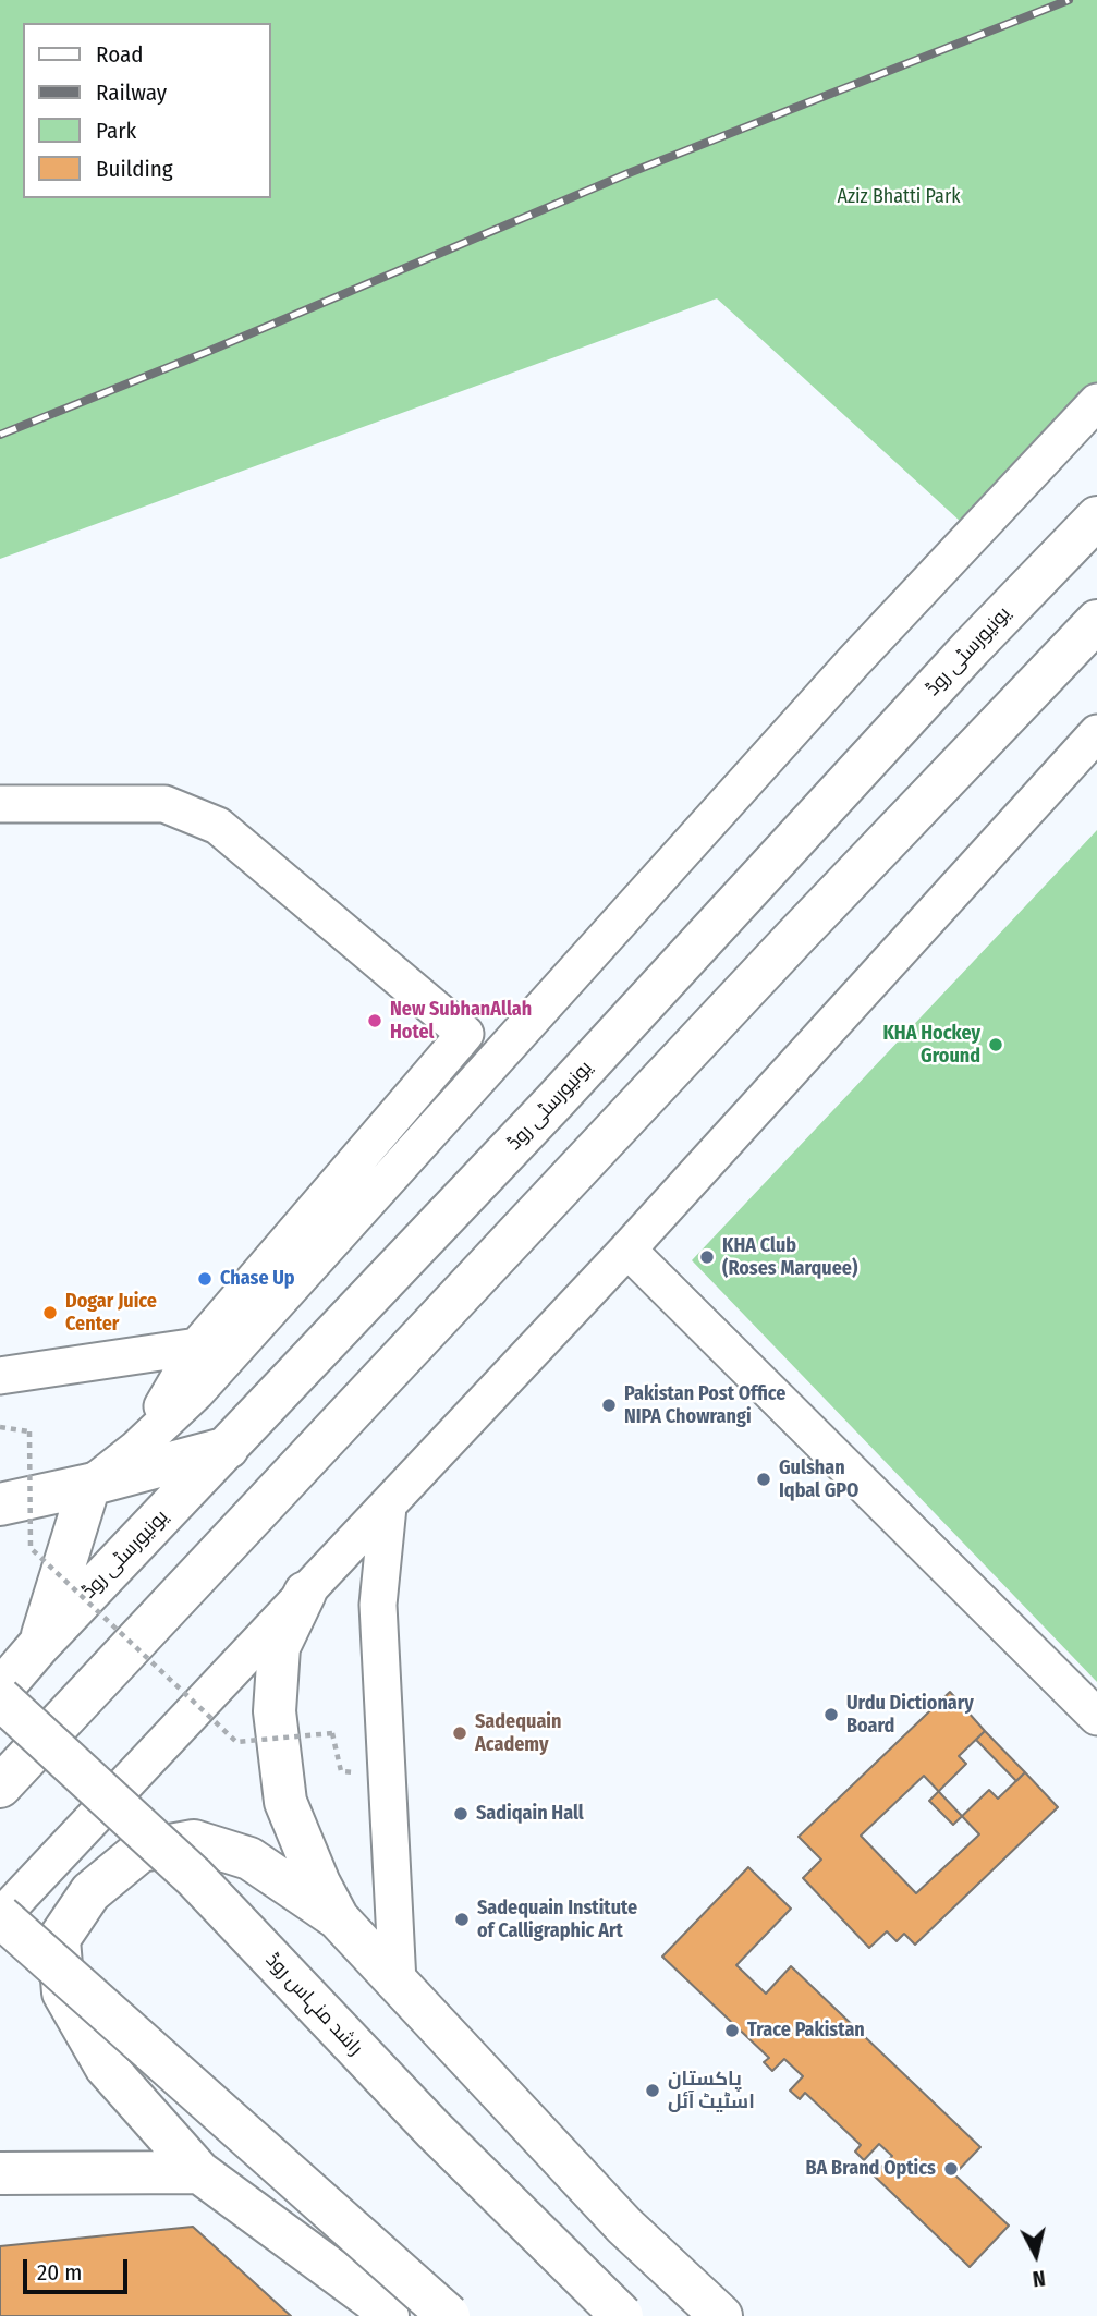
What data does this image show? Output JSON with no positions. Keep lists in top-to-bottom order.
{
  "streets": {
    "main road": ["یونیورسٹی روڈ", "راشد منہاس روڈ"]
  },
  "parks": ["Aziz Bhatti Park"],
  "places": [
    "New SubhanAllah Hotel",
    "KHA Hockey Ground",
    "KHA Club (Roses Marquee)",
    "Chase Up",
    "Dogar Juice Center",
    "Pakistan Post Office NIPA Chowrangi",
    "Gulshan Iqbal GPO",
    "Urdu Dictionary Board",
    "Sadequain Academy",
    "Sadiqain Hall",
    "Sadequain Institute of Calligraphic Art",
    "Trace Pakistan",
    "پاکستان اسٹیٹ آئل",
    "BA Brand Optics"
  ],
  "legend": [
    "Road",
    "Railway",
    "Park",
    "Building"
  ],
  "scale_bar": "20 m",
  "north": "bottom"
}
